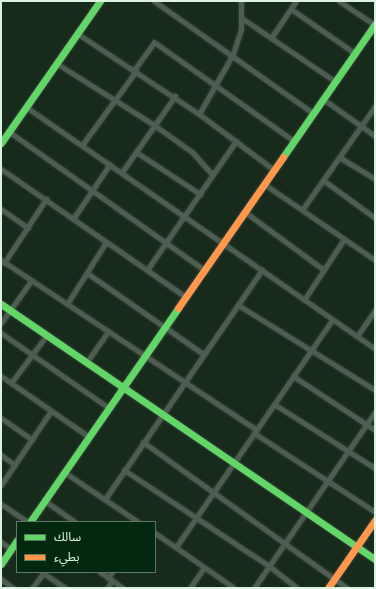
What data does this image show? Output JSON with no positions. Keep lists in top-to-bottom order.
{
  "legend": ["سالك", "بطيء"]
}
